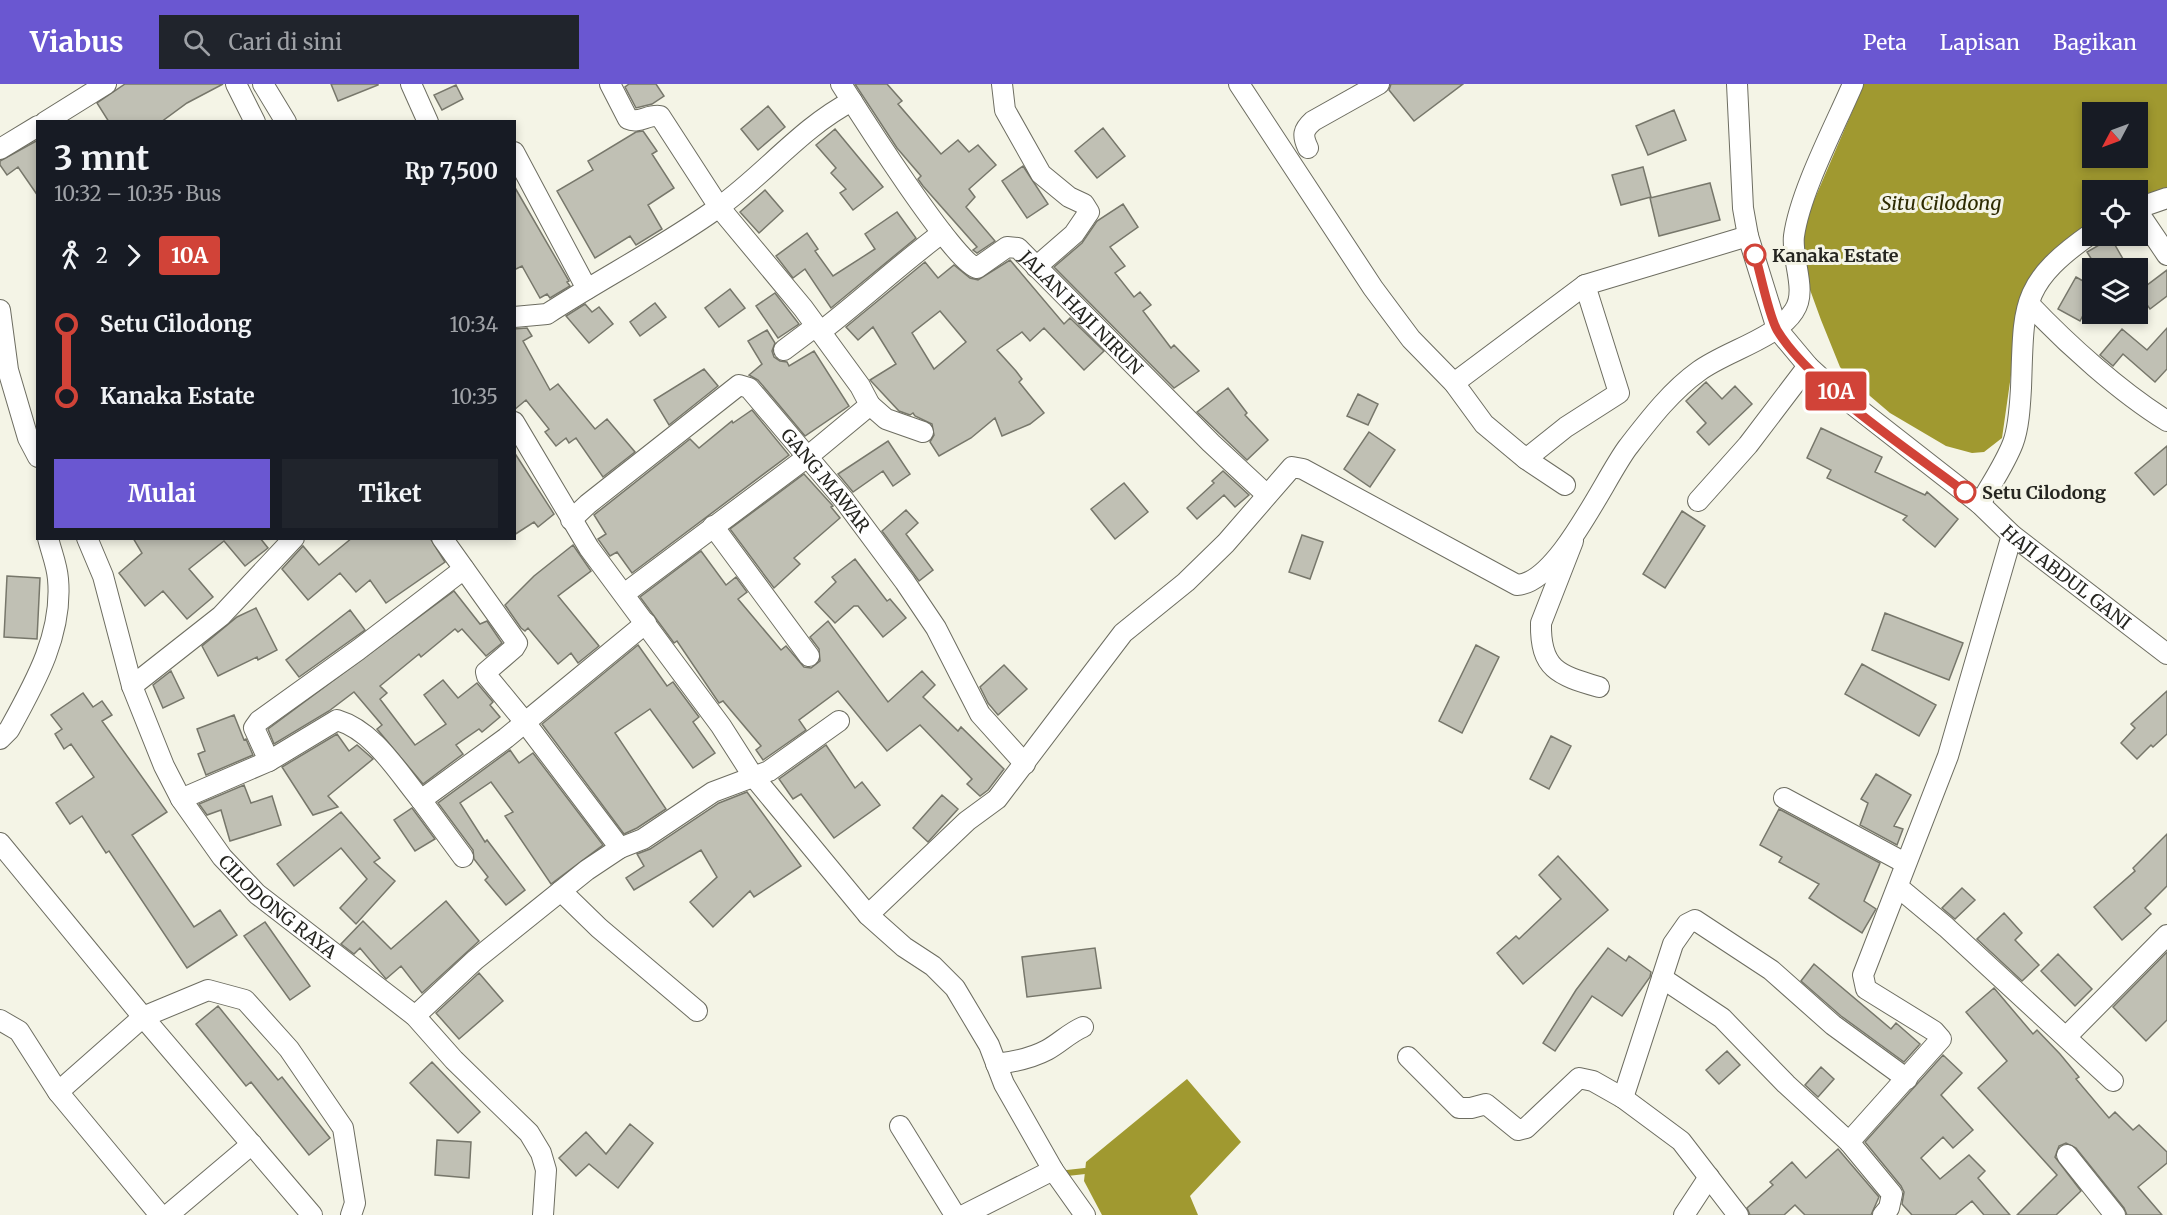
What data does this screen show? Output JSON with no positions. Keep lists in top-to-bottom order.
{
  "streets": {
    "street": [
      "JALAN HAJI NIRUN",
      "GANG MAWAR",
      "HAJI ABDUL GANI",
      "CILODONG RAYA"
    ]
  },
  "water": ["Situ Cilodong"],
  "places": ["Kanaka Estate", "Setu Cilodong"],
  "lines": ["bus line 10A"],
  "north": "bottom left",
  "page": {
    "header": "Viabus",
    "search": "Cari di sini",
    "nav": ["Peta", "Lapisan", "Bagikan"],
    "on_map": "10A",
    "heading": ["3 mnt", "10:32 – 10:35 · Bus", "Rp 7,500"],
    "legs": ["2", "10A"],
    "list": [
      {
        "name": "Setu Cilodong",
        "value": "10:34"
      },
      {
        "name": "Kanaka Estate",
        "value": "10:35"
      }
    ],
    "buttons": ["Mulai", "Tiket"]
  }
}
